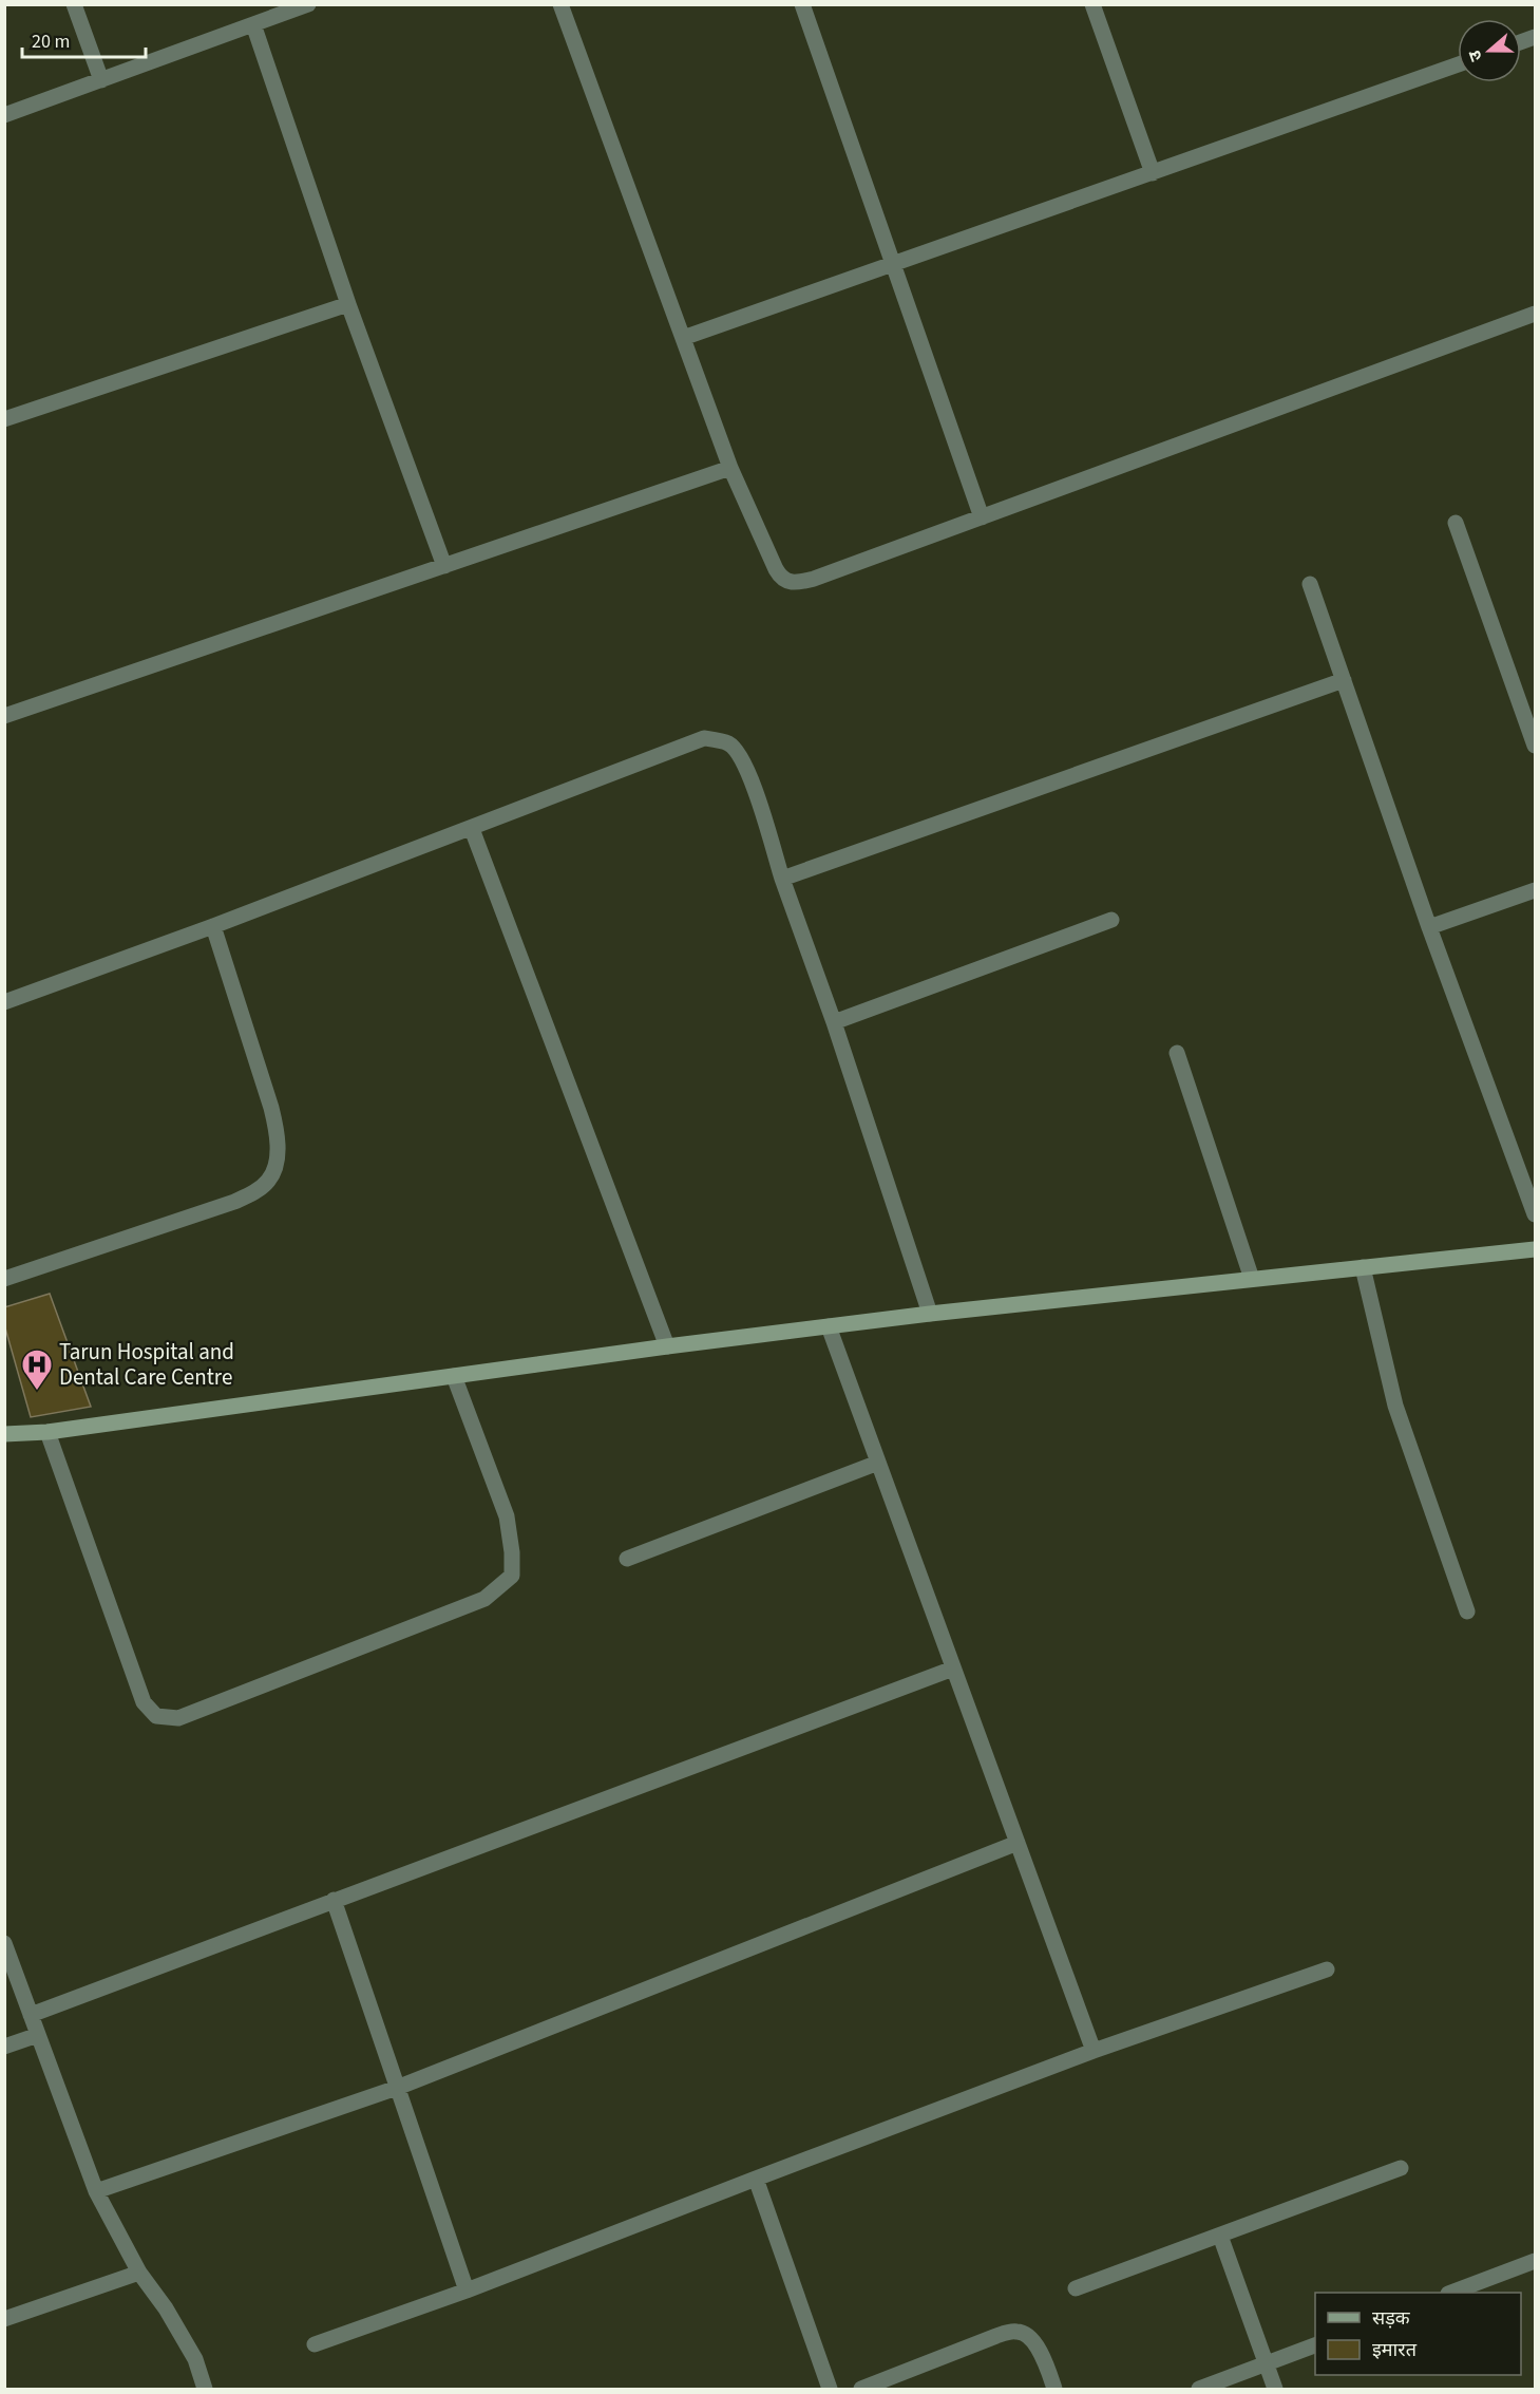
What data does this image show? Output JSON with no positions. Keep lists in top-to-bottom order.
{
  "places": {
    "hospital": ["Tarun Hospital and Dental Care Centre"]
  },
  "legend": ["सड़क", "इमारत"],
  "scale_bar": "20 m",
  "north": "left"
}
